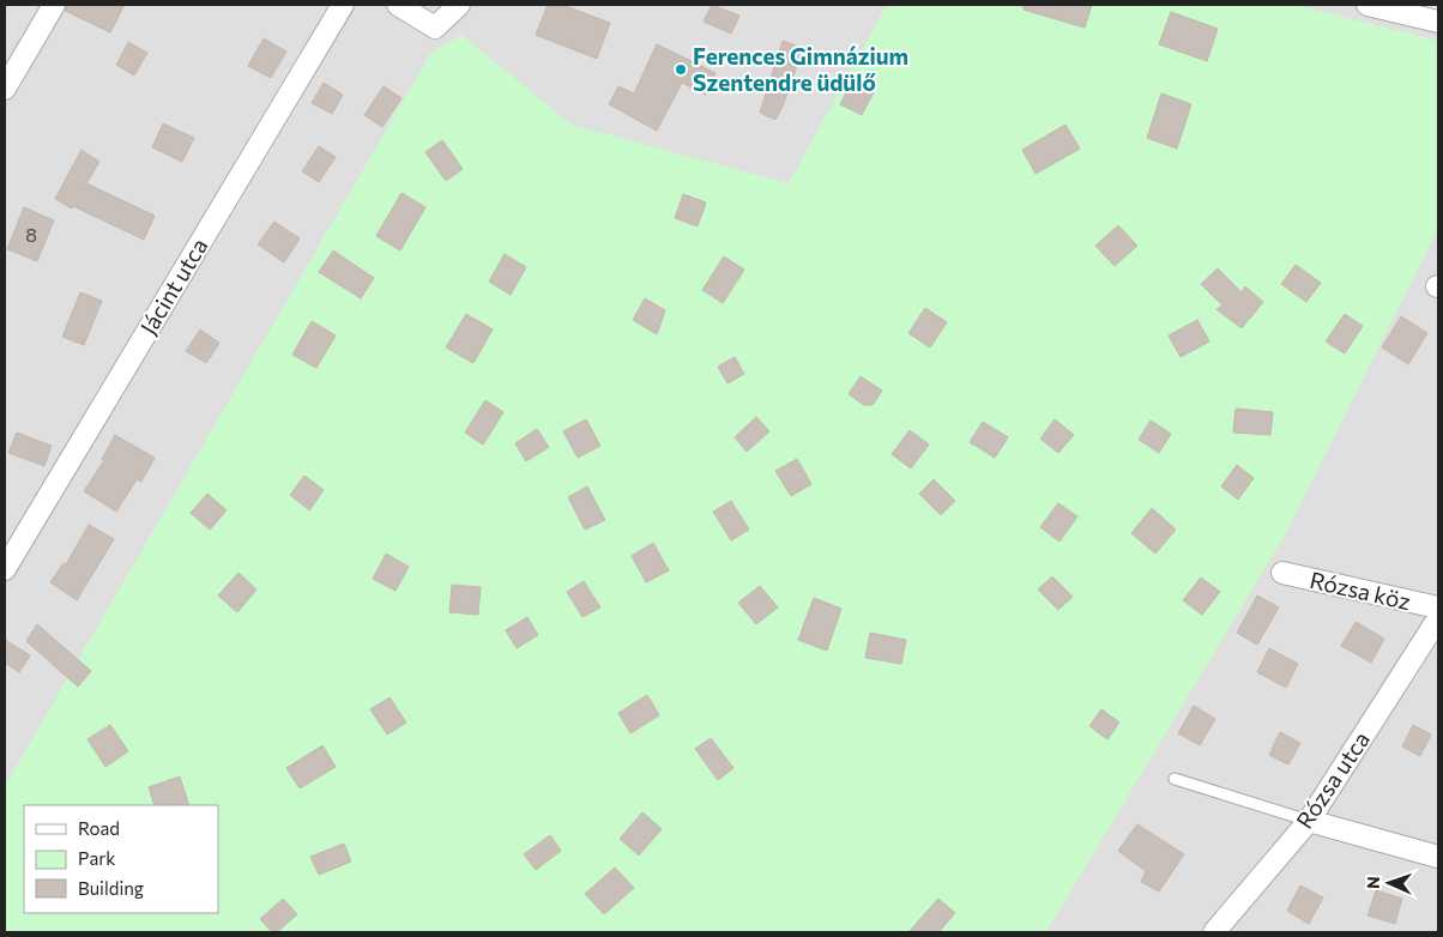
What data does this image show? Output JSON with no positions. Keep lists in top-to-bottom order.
{
  "streets": {
    "street": ["Jácint utca", "Rózsa köz", "Rózsa utca"]
  },
  "places": ["Ferences Gimnázium Szentendre üdülő"],
  "house_numbers": ["8"],
  "legend": ["Road", "Park", "Building"],
  "north": "left"
}
